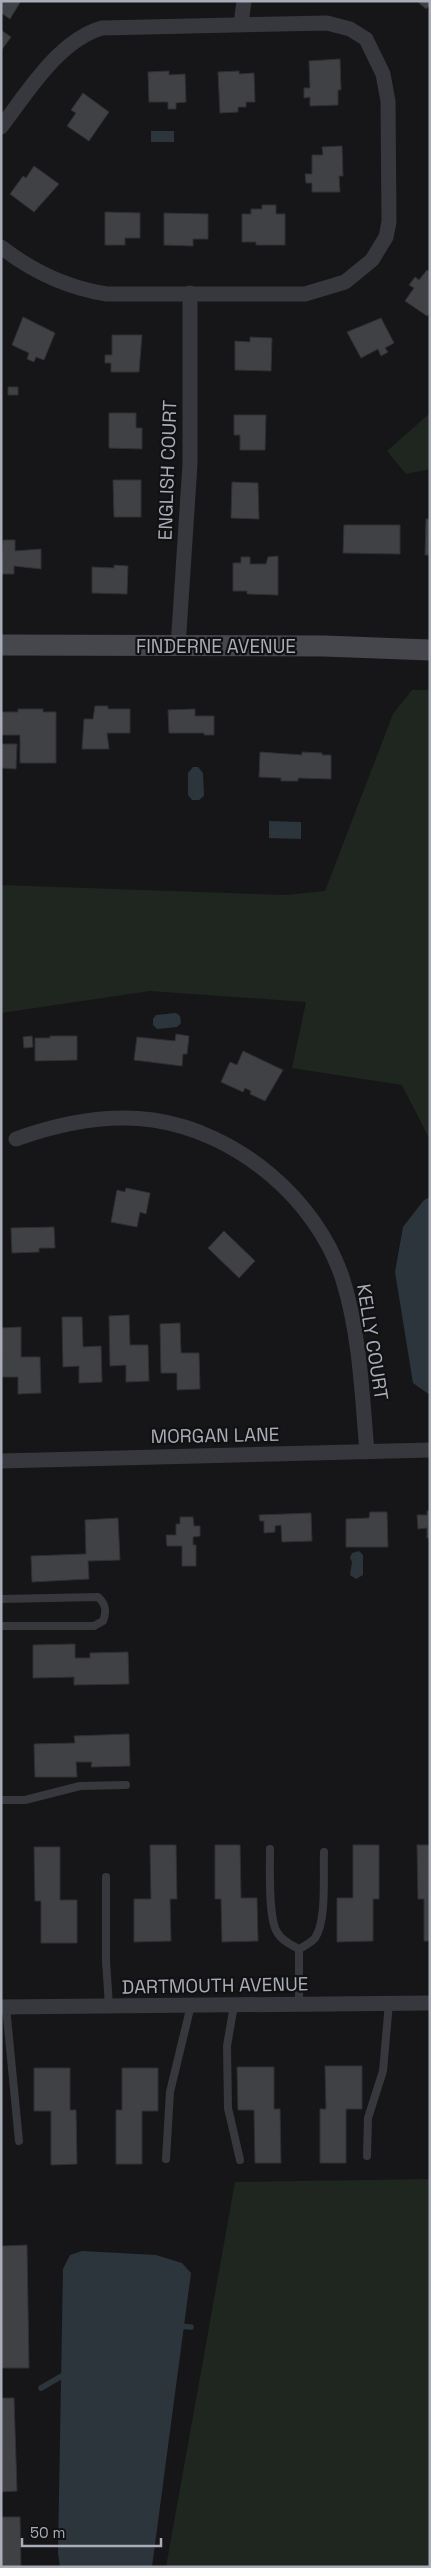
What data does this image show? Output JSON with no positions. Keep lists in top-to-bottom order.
{
  "streets": {
    "main road": ["FINDERNE AVENUE"],
    "street": [
      "ENGLISH COURT",
      "KELLY COURT",
      "MORGAN LANE",
      "DARTMOUTH AVENUE"
    ]
  },
  "crossings": [
    ["ENGLISH COURT", "FINDERNE AVENUE"],
    ["KELLY COURT", "MORGAN LANE"]
  ],
  "scale_bar": "50 m"
}
